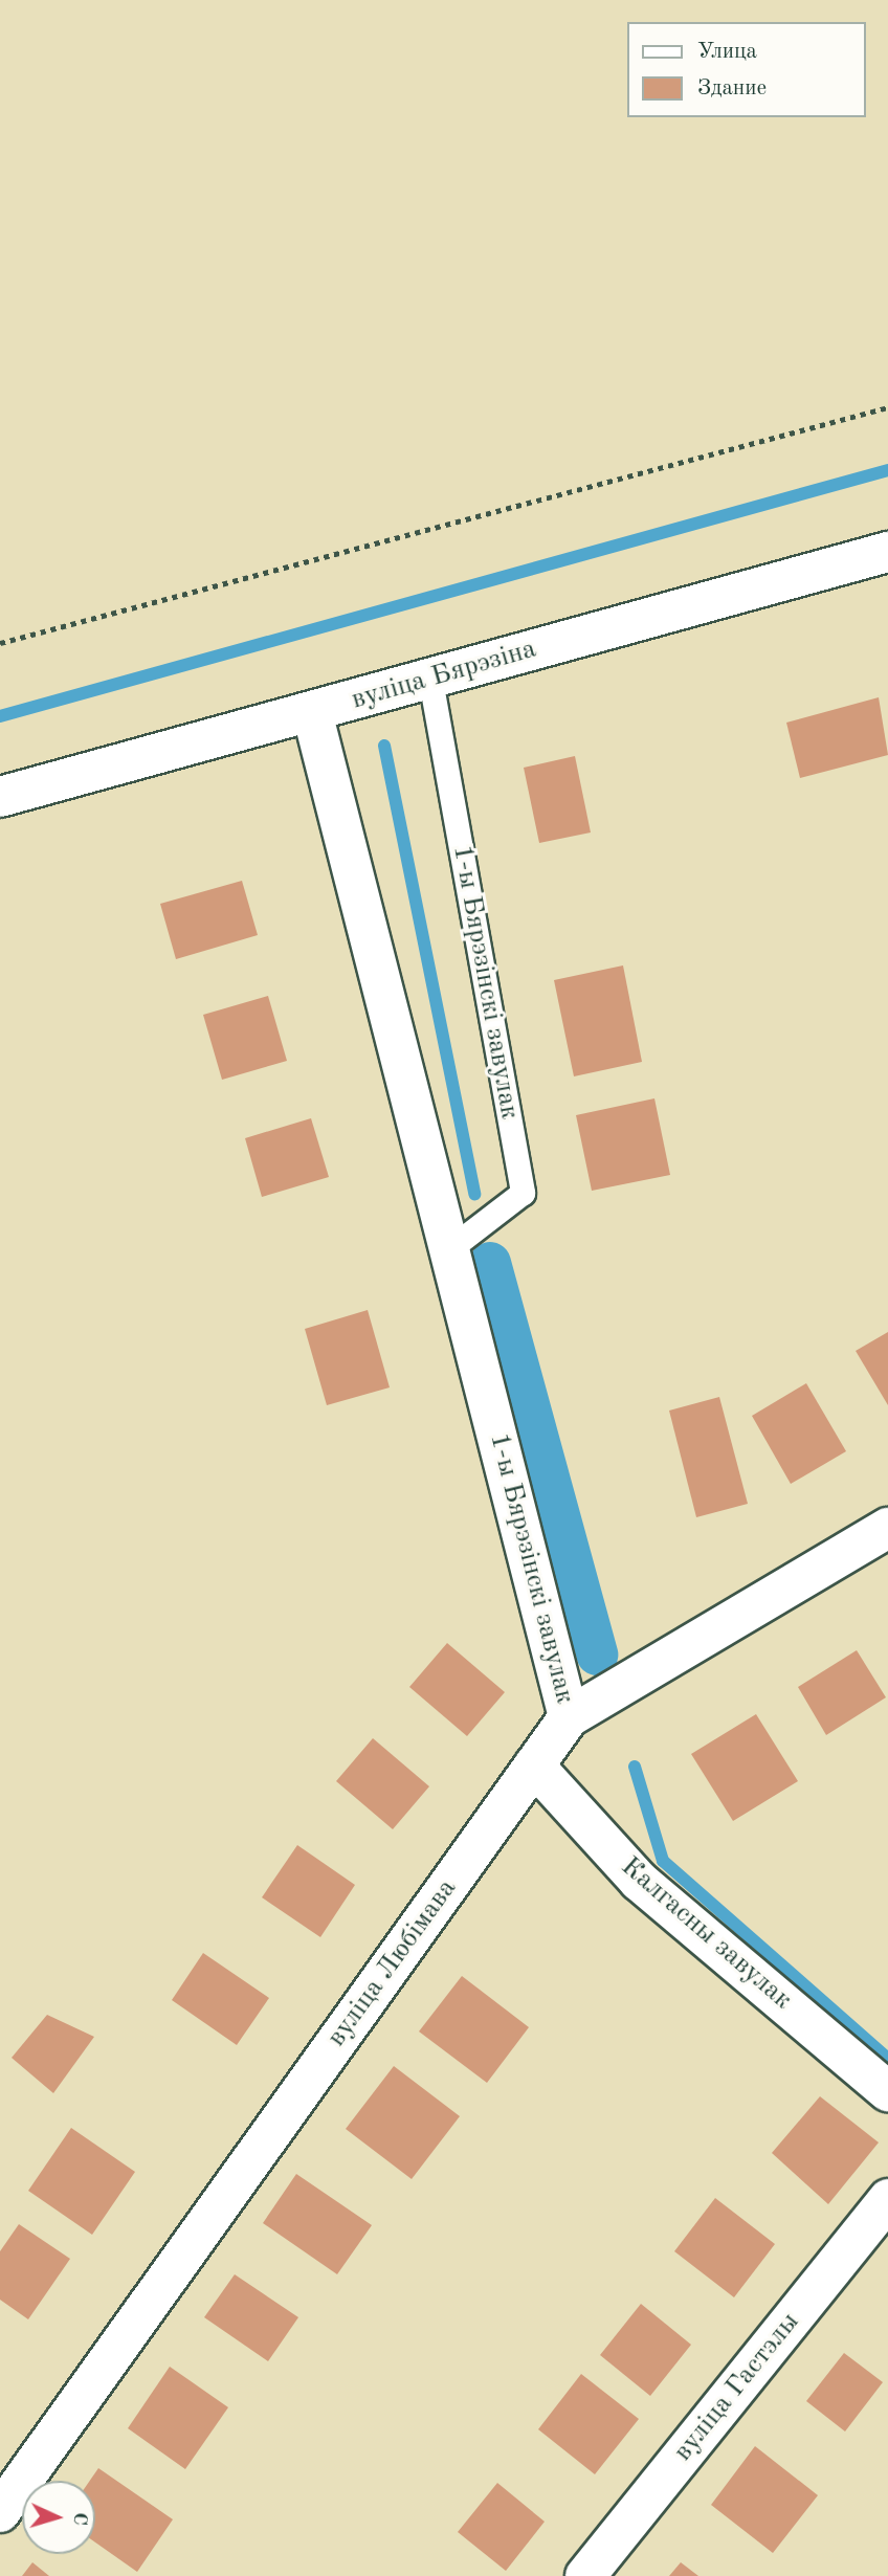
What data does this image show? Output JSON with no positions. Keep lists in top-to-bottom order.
{
  "streets": {
    "street": [
      "вуліца Бярэзіна",
      "1-ы Бярэзінскі завулак",
      "Калгасны завулак",
      "вуліца Любімава",
      "вуліца Гастэлы"
    ]
  },
  "crossings": [
    ["вуліца Бярэзіна", "1-ы Бярэзінскі завулак"],
    ["1-ы Бярэзінскі завулак", "вуліца Любімава"],
    ["Калгасны завулак", "вуліца Любімава"]
  ],
  "legend": ["Улица", "Здание"],
  "north": "right"
}
